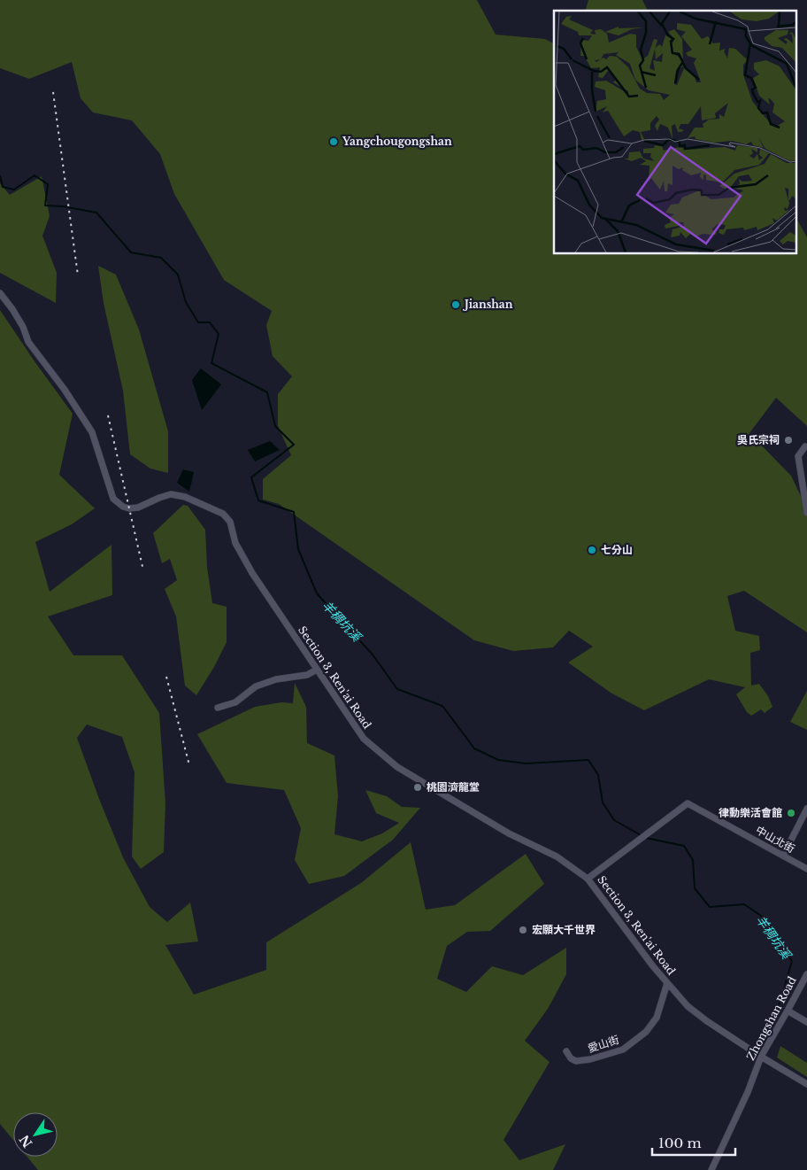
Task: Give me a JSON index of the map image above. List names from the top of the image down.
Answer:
{
  "streets": {
    "street": [
      "Section 3, Ren'ai Road",
      "中山北街",
      "Zhongshan Road",
      "愛山街"
    ]
  },
  "crossings": [
    ["Section 3, Ren'ai Road", "中山北街"],
    ["Section 3, Ren'ai Road", "Zhongshan Road"],
    ["Section 3, Ren'ai Road", "愛山街"]
  ],
  "water": ["羊稠坑溪"],
  "places": [
    "Yangchougongshan",
    "Jianshan",
    "吳氏宗祠",
    "七分山",
    "桃園濟龍堂",
    "律動樂活會館",
    "宏願大千世界"
  ],
  "scale_bar": "100 m",
  "north": "bottom left"
}
